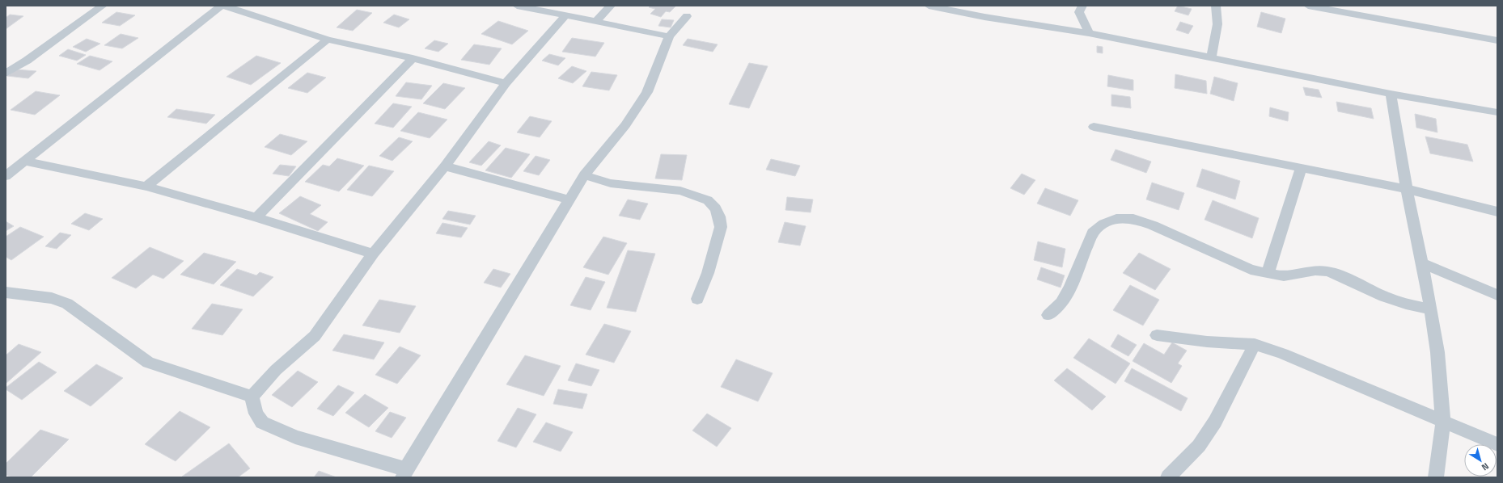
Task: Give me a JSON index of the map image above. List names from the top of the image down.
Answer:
{
  "north": "bottom right"
}
